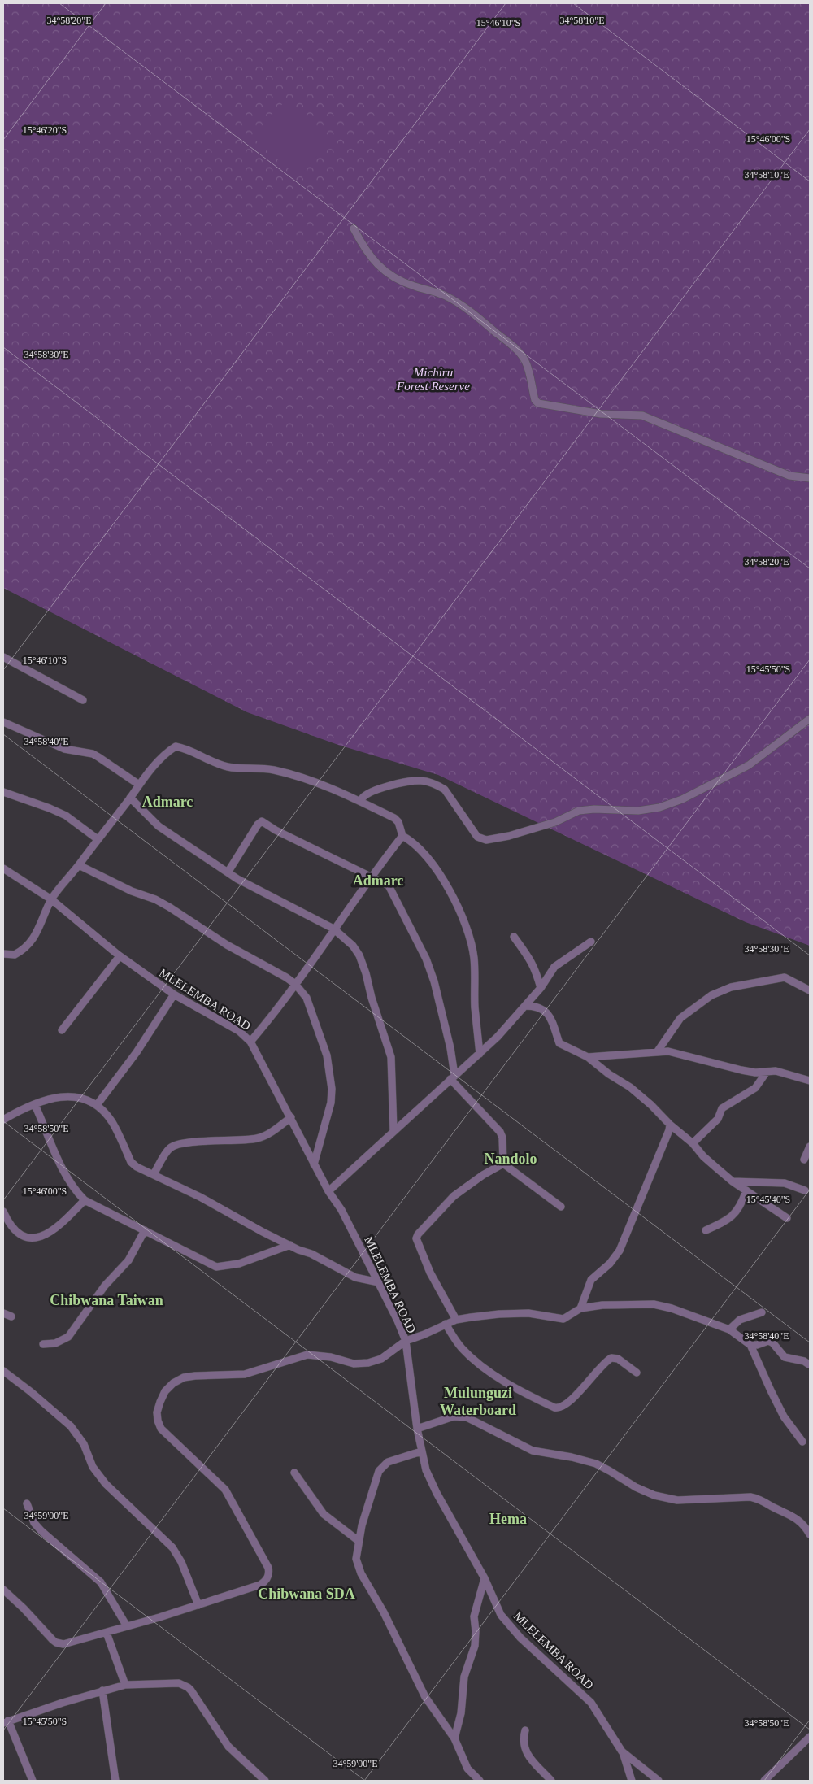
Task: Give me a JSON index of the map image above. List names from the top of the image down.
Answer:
{
  "streets": {
    "street": ["MLELEMBA ROAD"]
  },
  "districts": [
    "Admarc",
    "Admarc",
    "Nandolo",
    "Chibwana Taiwan",
    "Mulunguzi Waterboard",
    "Hema",
    "Chibwana SDA"
  ],
  "parks": ["Michiru Forest Reserve"],
  "coordinates": [
    "34°58'10\"E",
    "34°58'20\"E",
    "15°46'10\"S",
    "15°46'20\"S",
    "15°46'00\"S",
    "34°58'30\"E",
    "15°45'50\"S",
    "34°58'40\"E",
    "34°58'50\"E",
    "15°45'40\"S",
    "34°59'00\"E"
  ]
}
